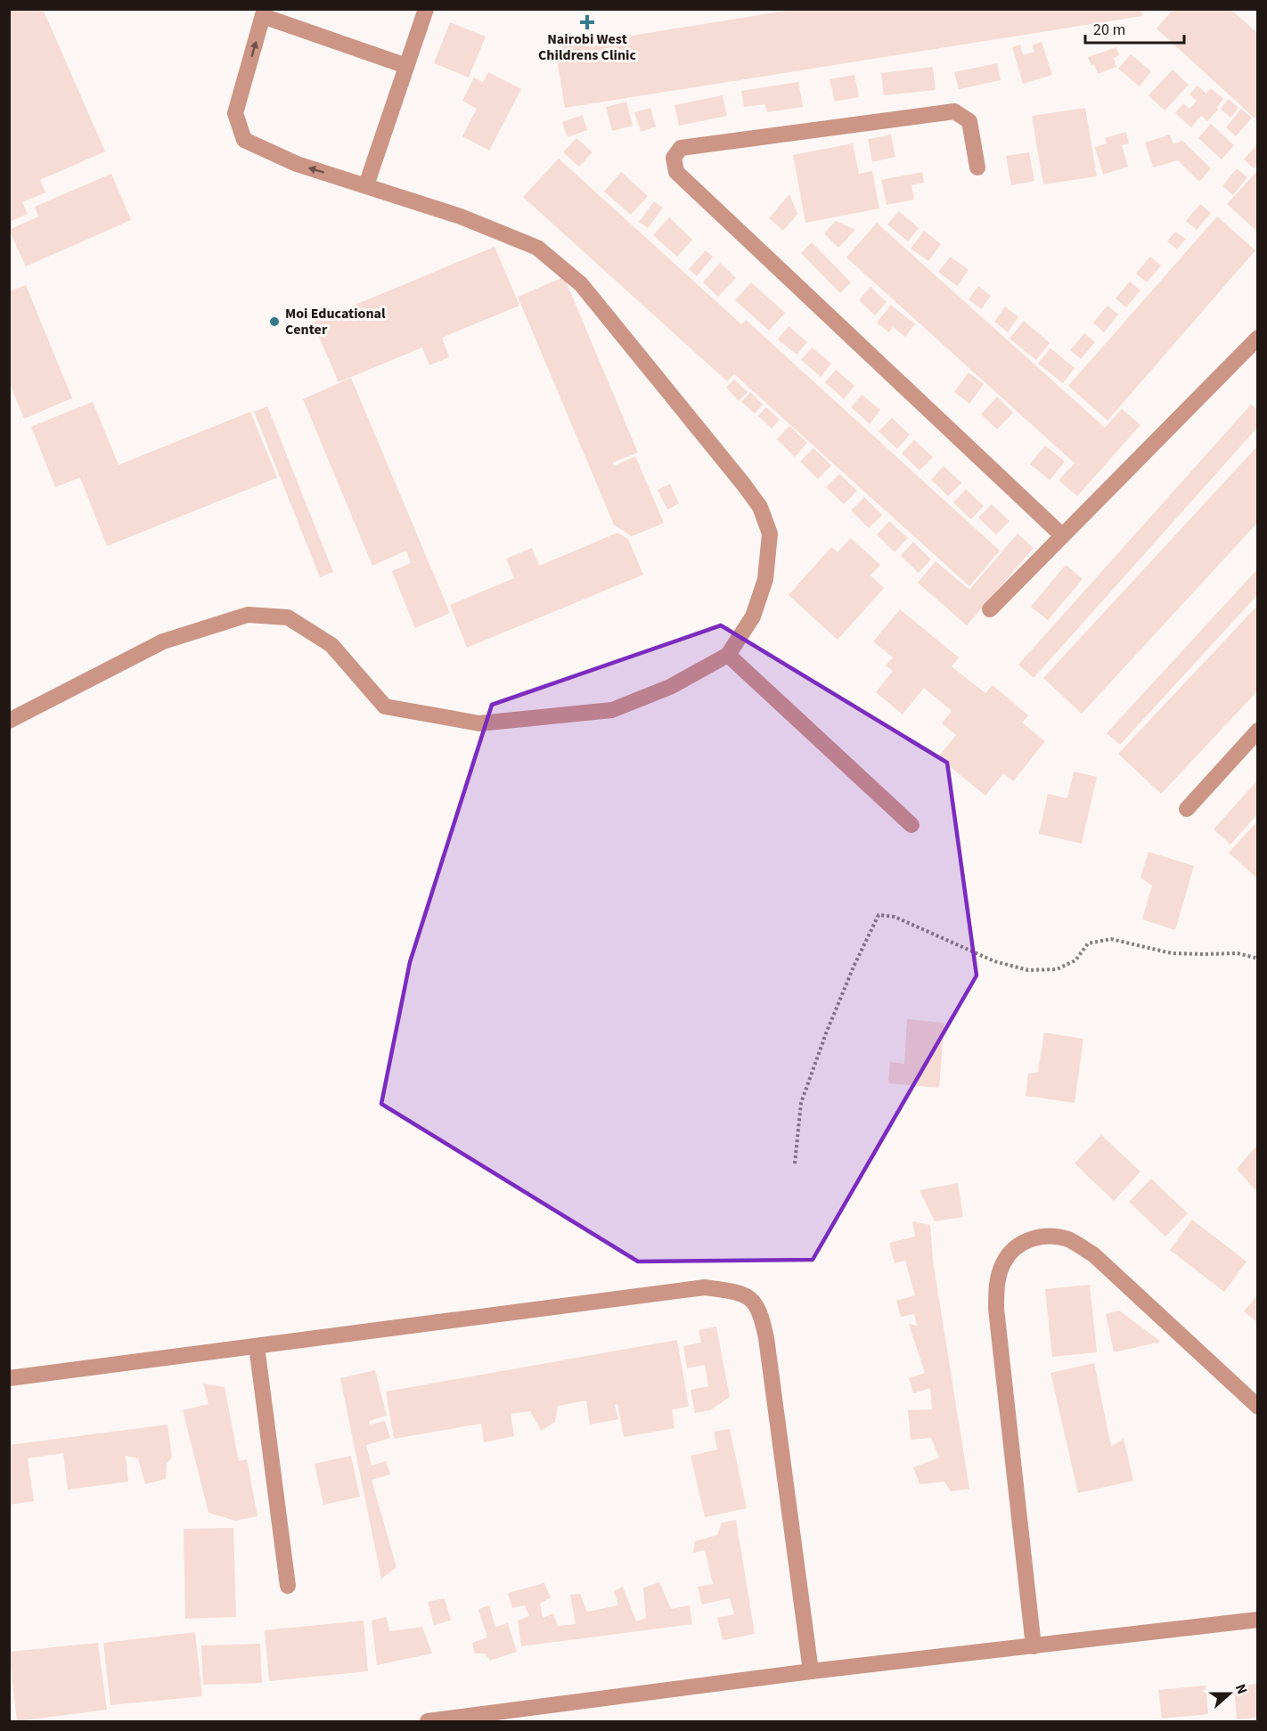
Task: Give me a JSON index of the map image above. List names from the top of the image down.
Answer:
{
  "places": {
    "health": ["Nairobi West Childrens Clinic"],
    "other": ["Moi Educational Center"]
  },
  "scale_bar": "20 m",
  "north": "right"
}
